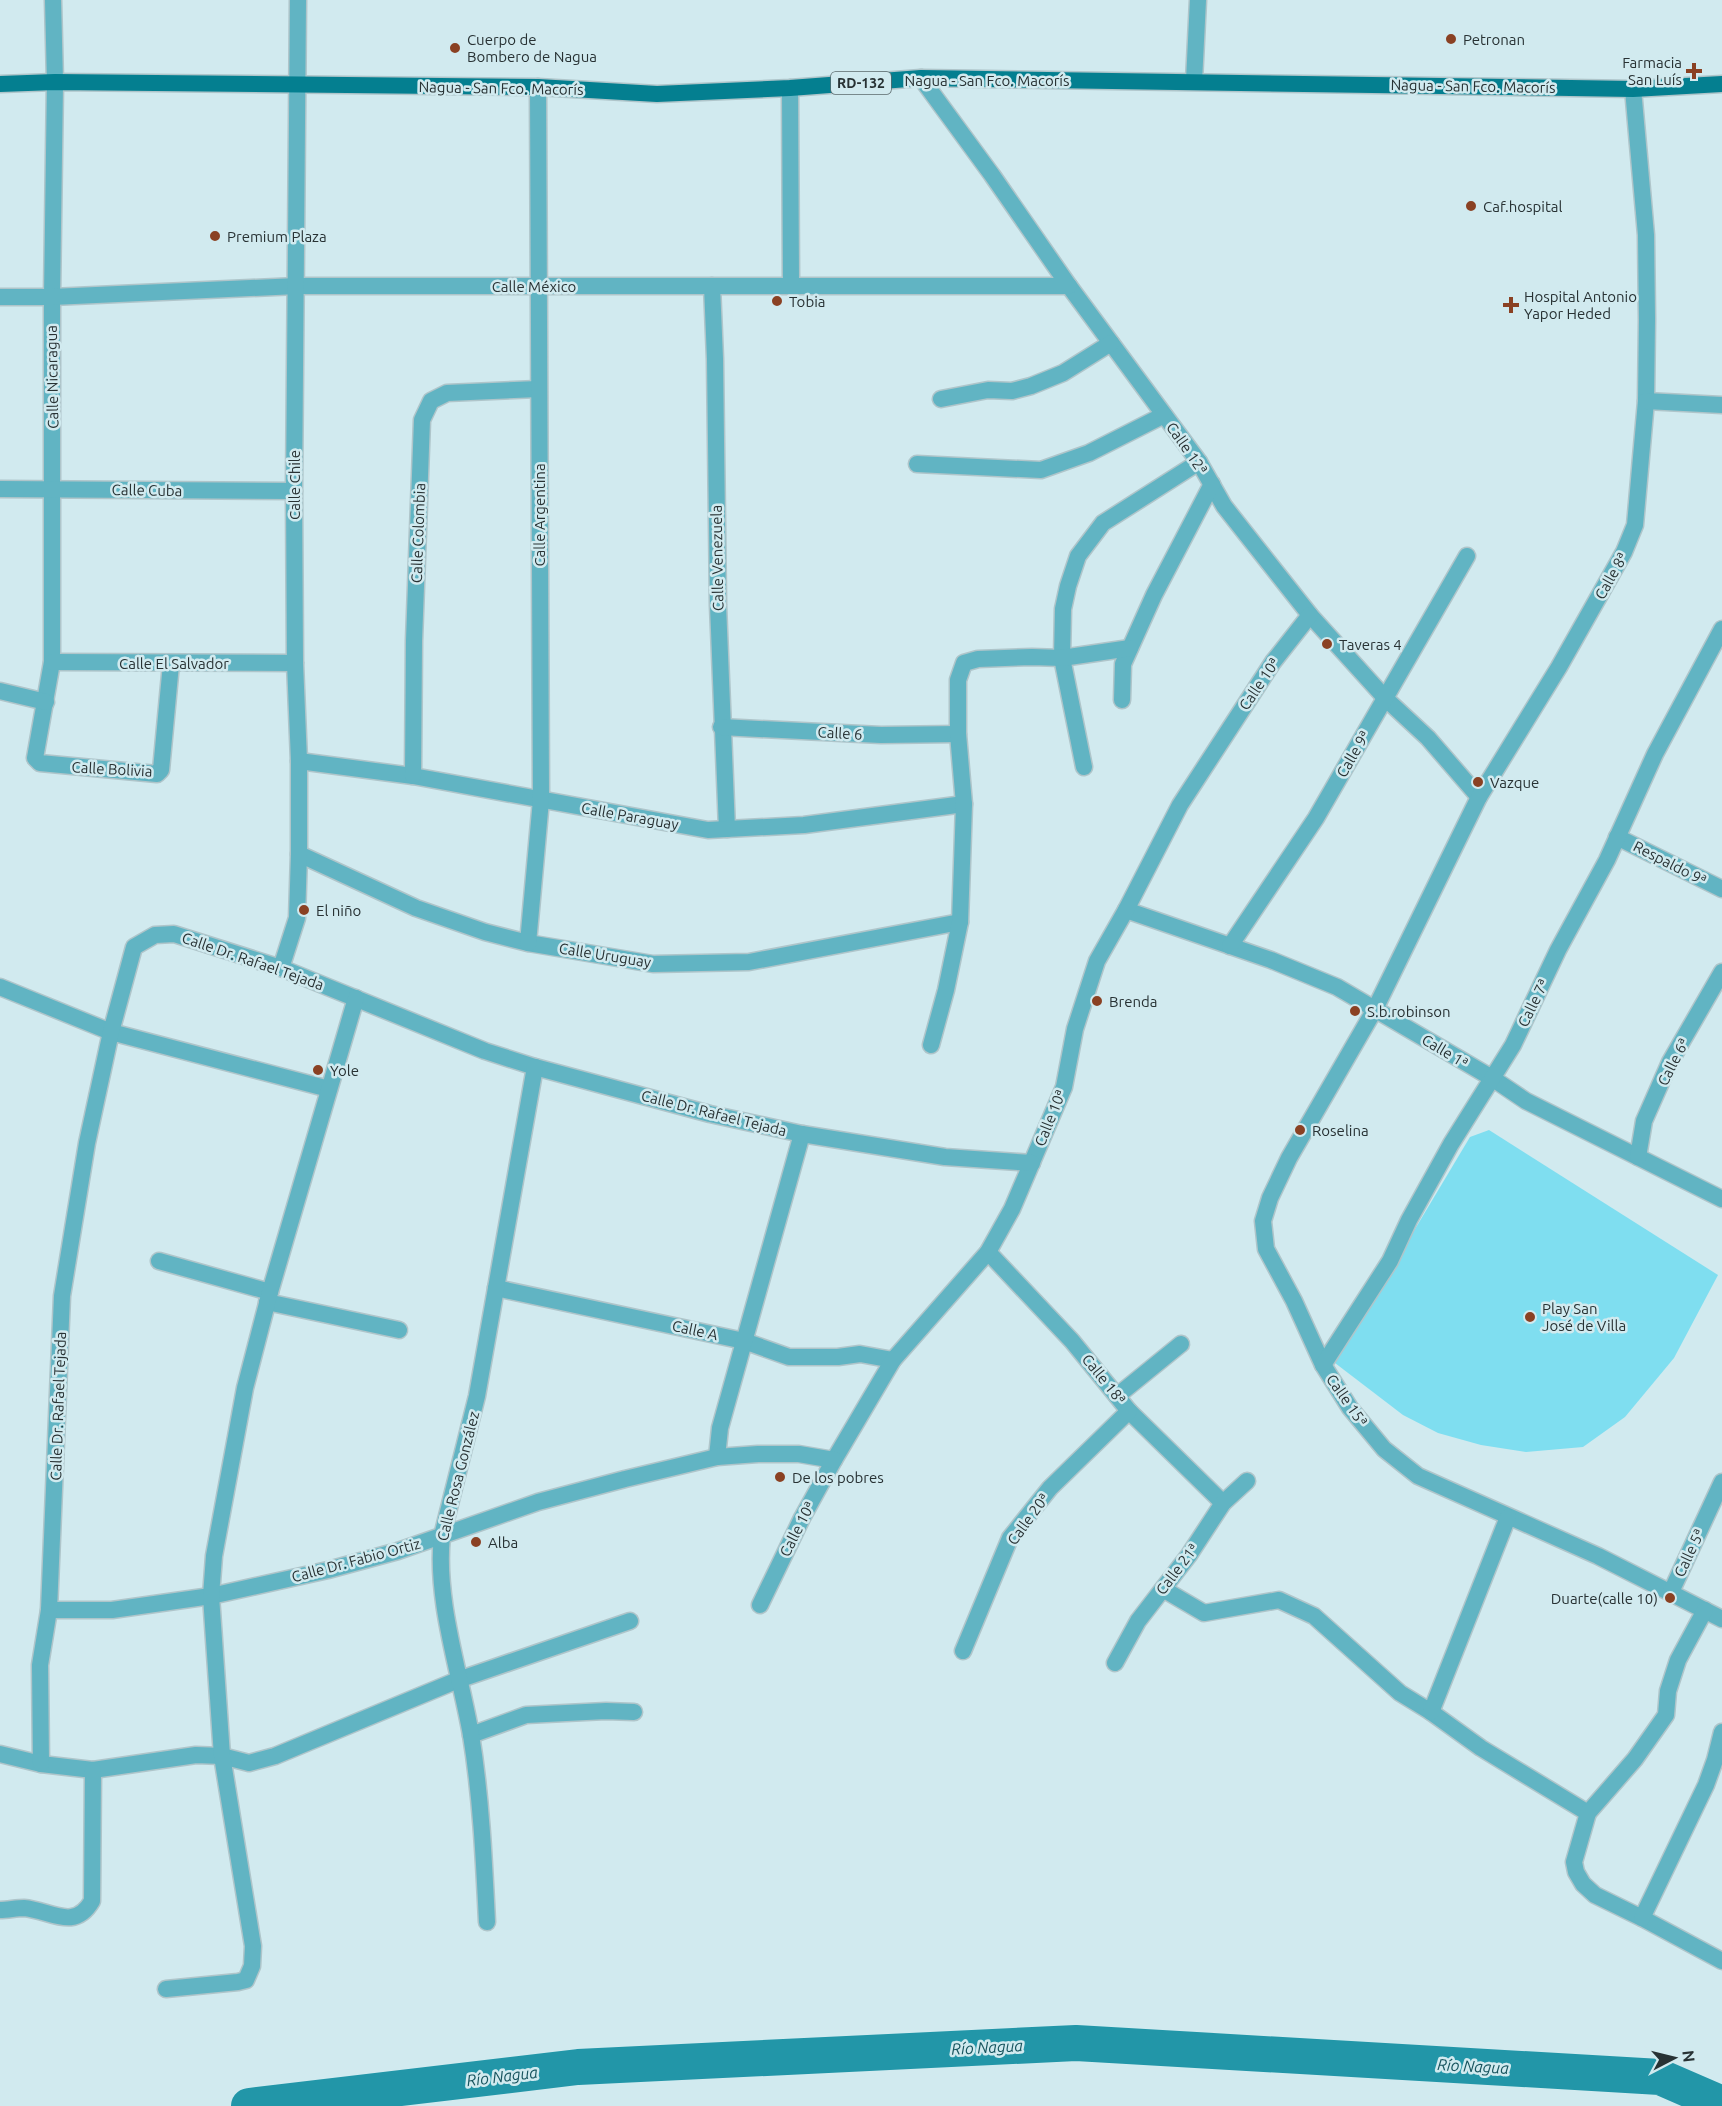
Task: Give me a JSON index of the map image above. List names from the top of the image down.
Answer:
{
  "streets": {
    "main road": ["Nagua - San Fco. Macorís", "RD-132"],
    "street": [
      "Calle México",
      "Calle Nicaragua",
      "Calle 12ª",
      "Calle Chile",
      "Calle Cuba",
      "Calle Argentina",
      "Calle Colombia",
      "Calle Venezuela",
      "Calle 8ª",
      "Calle El Salvador",
      "Calle 10ª",
      "Calle 6",
      "Calle 9ª",
      "Calle Bolivia",
      "Calle Paraguay",
      "Respaldo 9ª",
      "Calle Uruguay",
      "Calle Dr. Rafael Tejada",
      "Calle 7ª",
      "Calle 1ª",
      "Calle 6ª",
      "Calle A",
      "Calle 18ª",
      "Calle 15ª",
      "Calle Rosa González",
      "Calle 20ª",
      "Calle 5ª",
      "Calle Dr. Fabio Ortiz",
      "Calle 21ª"
    ]
  },
  "crossings": [
    ["Nagua - San Fco. Macorís", "Calle Nicaragua"],
    ["Nagua - San Fco. Macorís", "Calle 12ª"],
    ["Nagua - San Fco. Macorís", "Calle Chile"],
    ["Nagua - San Fco. Macorís", "Calle Argentina"],
    ["Nagua - San Fco. Macorís", "Calle 8ª"],
    ["Calle México", "Calle Nicaragua"],
    ["Calle México", "Calle 12ª"],
    ["Calle México", "Calle Chile"],
    ["Calle México", "Calle Argentina"],
    ["Calle México", "Calle Venezuela"],
    ["Calle Nicaragua", "Calle Cuba"],
    ["Calle Nicaragua", "Calle El Salvador"],
    ["Calle Nicaragua", "Calle Bolivia"],
    ["Calle 12ª", "Calle 8ª"],
    ["Calle 12ª", "Calle 10ª"],
    ["Calle 12ª", "Calle 9ª"],
    ["Calle Chile", "Calle Cuba"],
    ["Calle Chile", "Calle El Salvador"],
    ["Calle Chile", "Calle Paraguay"],
    ["Calle Chile", "Calle Uruguay"],
    ["Calle Chile", "Calle Dr. Rafael Tejada"],
    ["Calle Argentina", "Calle Colombia"],
    ["Calle Argentina", "Calle Paraguay"],
    ["Calle Argentina", "Calle Uruguay"],
    ["Calle Colombia", "Calle Paraguay"],
    ["Calle Venezuela", "Calle 6"],
    ["Calle Venezuela", "Calle Paraguay"],
    ["Calle 8ª", "Calle 1ª"],
    ["Calle 8ª", "Calle 15ª"],
    ["Calle El Salvador", "Calle Bolivia"],
    ["Calle 10ª", "Calle Dr. Rafael Tejada"],
    ["Calle 10ª", "Calle 1ª"],
    ["Calle 10ª", "Calle A"],
    ["Calle 10ª", "Calle 18ª"],
    ["Calle 10ª", "Calle Dr. Fabio Ortiz"],
    ["Calle 9ª", "Calle 1ª"],
    ["Respaldo 9ª", "Calle 7ª"],
    ["Calle Dr. Rafael Tejada", "Calle Rosa González"],
    ["Calle Dr. Rafael Tejada", "Calle Dr. Fabio Ortiz"],
    ["Calle 7ª", "Calle 1ª"],
    ["Calle 7ª", "Calle 15ª"],
    ["Calle 1ª", "Calle 6ª"],
    ["Calle 1ª", "Calle 15ª"],
    ["Calle A", "Calle Rosa González"],
    ["Calle 18ª", "Calle 20ª"],
    ["Calle 18ª", "Calle 21ª"],
    ["Calle 15ª", "Calle 5ª"],
    ["Calle Rosa González", "Calle Dr. Fabio Ortiz"]
  ],
  "water": ["Río Nagua"],
  "places": {
    "other": [
      "Petronan",
      "Cuerpo de Bombero de Nagua",
      "Caf.hospital",
      "Premium Plaza",
      "Tobia",
      "Taveras 4",
      "Vazque",
      "El niño",
      "Brenda",
      "S.b.robinson",
      "Yole",
      "Roselina",
      "Play San José de Villa",
      "De los pobres",
      "Alba",
      "Duarte(calle 10)"
    ],
    "health": ["Farmacia San Luís", "Hospital Antonio Yapor Heded"]
  },
  "north": "right"
}
